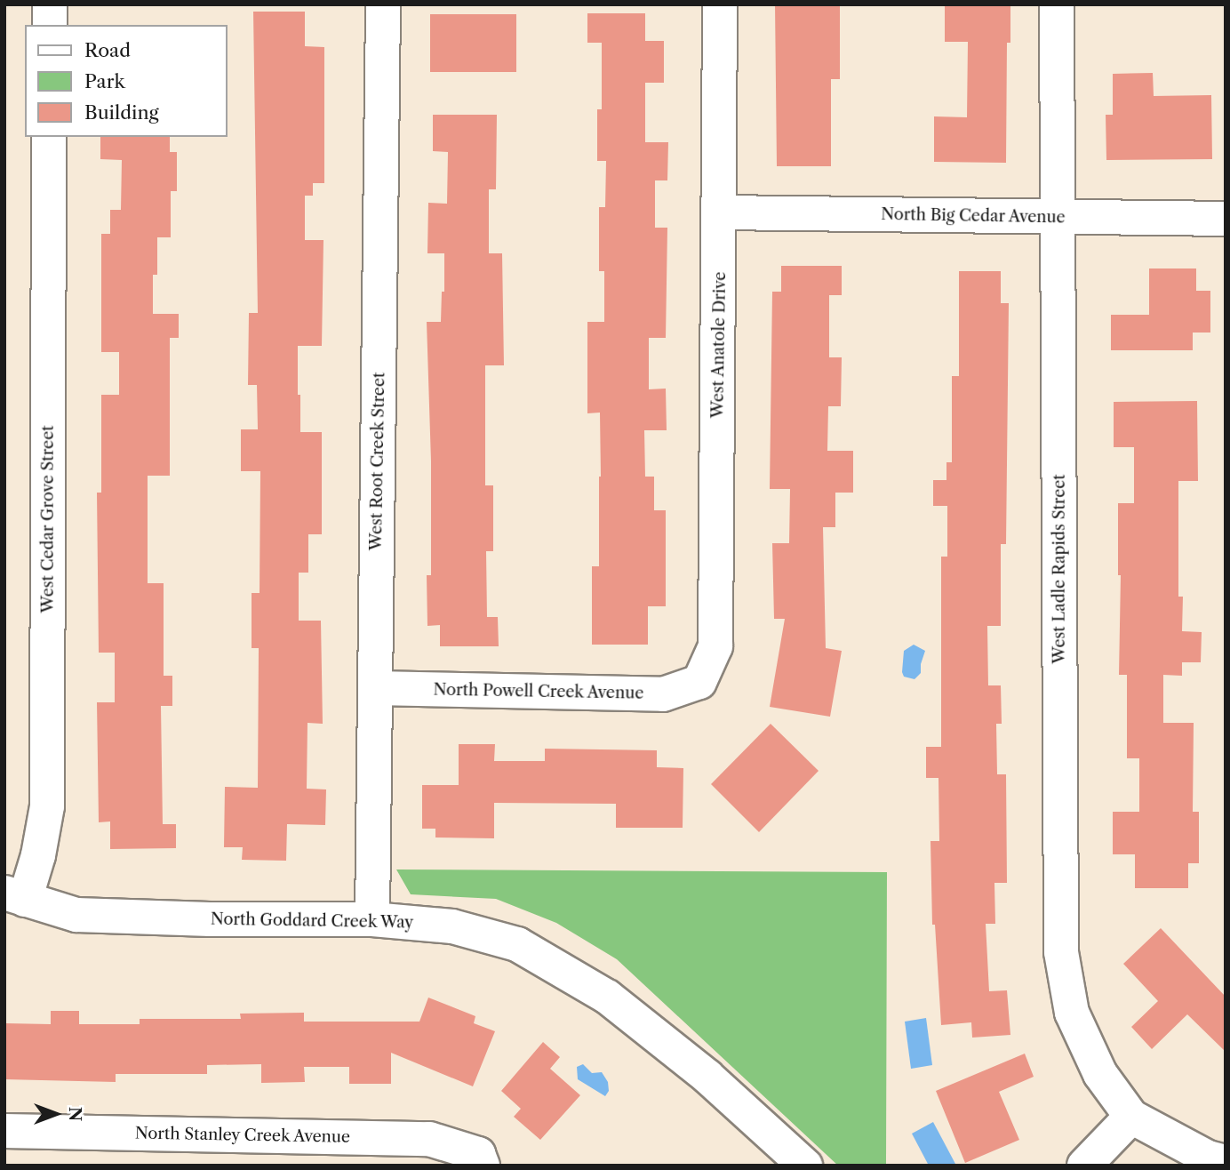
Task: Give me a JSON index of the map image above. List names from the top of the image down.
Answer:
{
  "streets": {
    "street": [
      "North Big Cedar Avenue",
      "West Anatole Drive",
      "West Root Creek Street",
      "West Cedar Grove Street",
      "West Ladle Rapids Street",
      "North Powell Creek Avenue",
      "North Goddard Creek Way",
      "North Stanley Creek Avenue"
    ]
  },
  "crossings": [
    ["North Big Cedar Avenue", "West Anatole Drive"],
    ["North Big Cedar Avenue", "West Ladle Rapids Street"],
    ["West Anatole Drive", "North Powell Creek Avenue"],
    ["West Root Creek Street", "North Powell Creek Avenue"],
    ["West Root Creek Street", "North Goddard Creek Way"],
    ["West Cedar Grove Street", "North Goddard Creek Way"]
  ],
  "legend": ["Road", "Park", "Building"],
  "north": "right"
}
